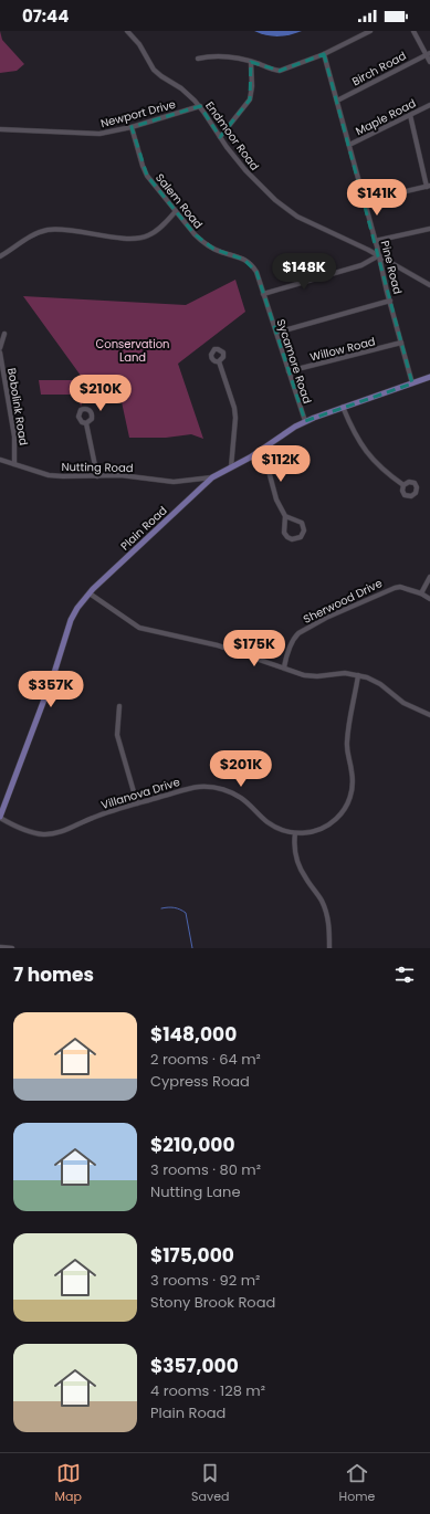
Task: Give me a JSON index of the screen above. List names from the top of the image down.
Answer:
{
  "streets": {
    "main road": ["Plain Road"],
    "street": [
      "Birch Road",
      "Newport Drive",
      "Maple Road",
      "Endmoor Road",
      "Salem Road",
      "Pine Road",
      "Willow Road",
      "Sycamore Road",
      "Bobolink Road",
      "Nutting Road",
      "Sherwood Drive",
      "Villanova Drive"
    ]
  },
  "crossings": [
    ["Birch Road", "Pine Road"],
    ["Newport Drive", "Endmoor Road"],
    ["Newport Drive", "Salem Road"],
    ["Maple Road", "Pine Road"],
    ["Endmoor Road", "Pine Road"],
    ["Salem Road", "Sycamore Road"],
    ["Pine Road", "Willow Road"],
    ["Pine Road", "Plain Road"],
    ["Willow Road", "Sycamore Road"],
    ["Sycamore Road", "Plain Road"],
    ["Bobolink Road", "Nutting Road"],
    ["Nutting Road", "Plain Road"],
    ["Plain Road", "Villanova Drive"]
  ],
  "parks": ["Conservation Land"],
  "page": {
    "status": "07:44",
    "price": [
      "$141K",
      "$148K",
      "$210K",
      "$112K",
      "$175K",
      "$357K",
      "$201K"
    ],
    "heading": "7 homes",
    "list": [
      {
        "name": "$148,000",
        "note": "2 rooms · 64 m² · Cypress Road"
      },
      {
        "name": "$210,000",
        "note": "3 rooms · 80 m² · Nutting Lane"
      },
      {
        "name": "$175,000",
        "note": "3 rooms · 92 m² · Stony Brook Road"
      },
      {
        "name": "$357,000",
        "note": "4 rooms · 128 m² · Plain Road"
      }
    ],
    "tabs": ["Map", "Saved", "Home"]
  }
}
